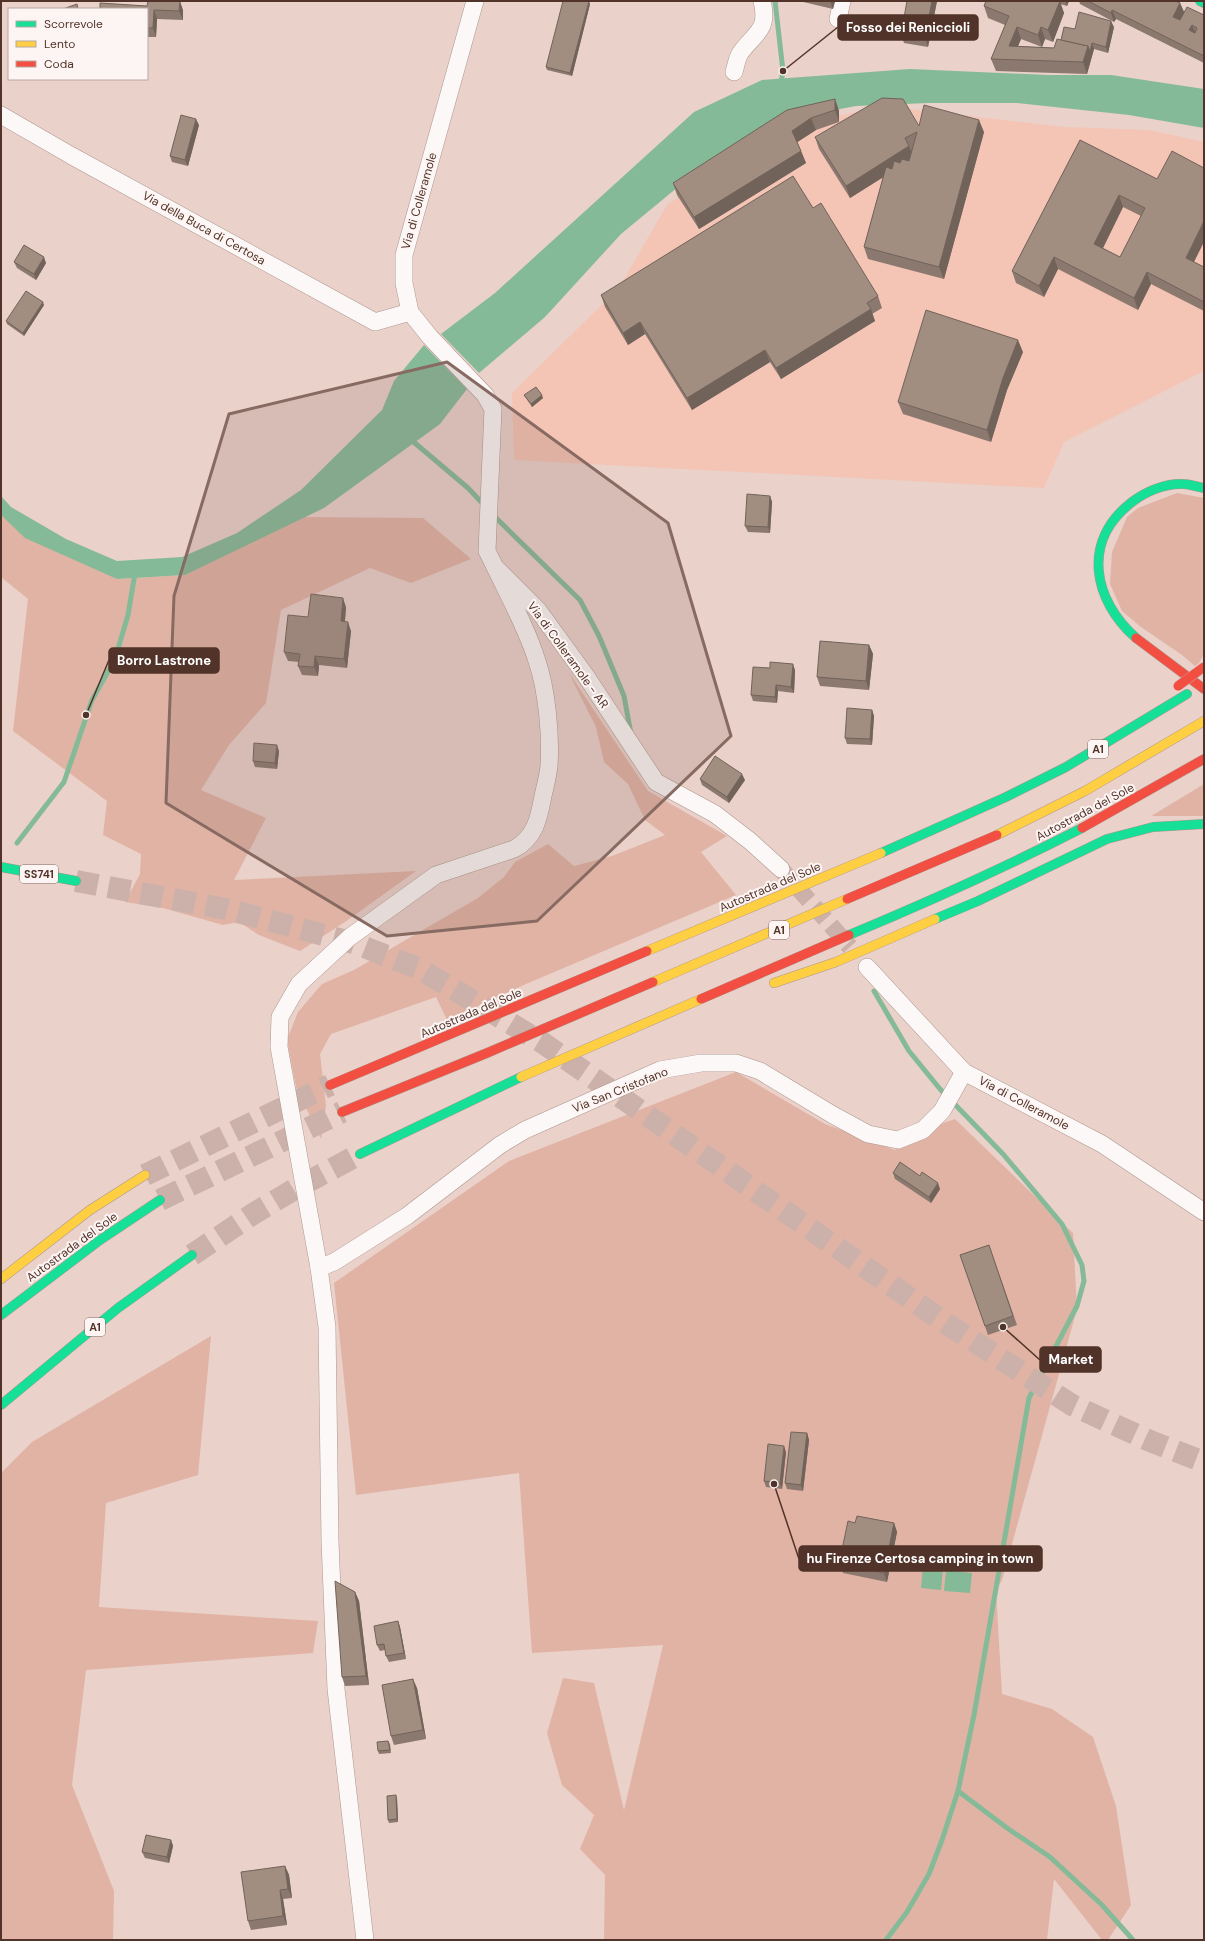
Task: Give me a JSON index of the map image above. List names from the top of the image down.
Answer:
{
  "streets": {
    "main road": ["A1", "Autostrada del Sole", "SS741"],
    "street": [
      "Via di Colleramole",
      "Via della Buca di Certosa",
      "Via di Colleramole - AR",
      "Via San Cristofano"
    ]
  },
  "crossings": [
    ["Via di Colleramole", "Via della Buca di Certosa"],
    ["Via di Colleramole", "Via di Colleramole - AR"],
    ["Via di Colleramole", "Via San Cristofano"]
  ],
  "places": [
    "Fosso dei Reniccioli",
    "Borro Lastrone",
    "Market",
    "hu Firenze Certosa camping in town"
  ],
  "legend": ["Scorrevole", "Lento", "Coda"]
}
